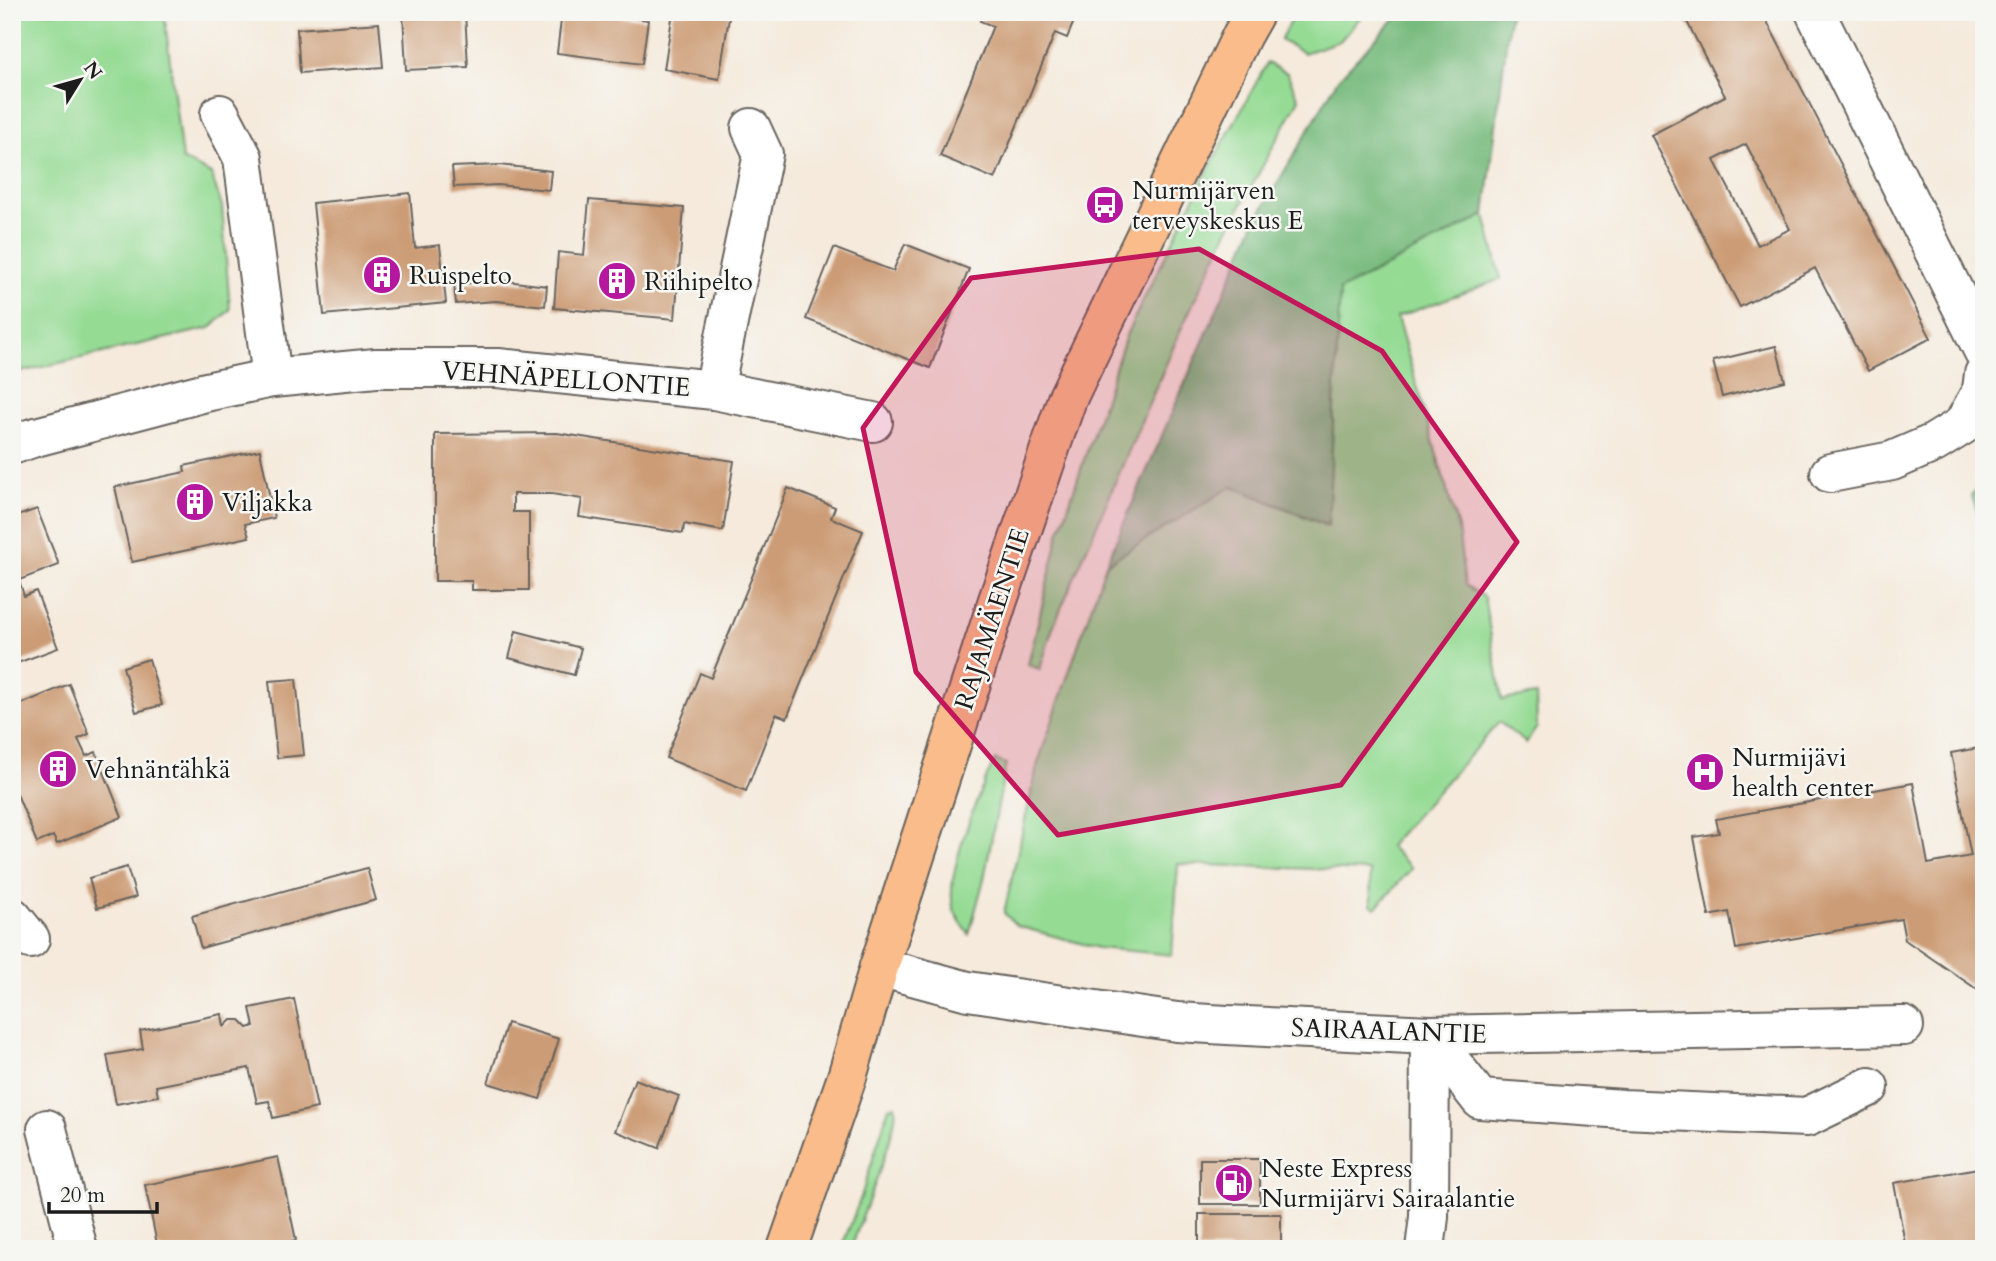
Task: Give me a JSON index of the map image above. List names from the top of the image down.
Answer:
{
  "streets": {
    "main road": ["RAJAMÄENTIE"],
    "street": ["VEHNÄPELLONTIE", "SAIRAALANTIE"]
  },
  "crossings": [
    ["RAJAMÄENTIE", "SAIRAALANTIE"]
  ],
  "places": {
    "bus stop": ["Nurmijärven terveyskeskus E"],
    "building": [
      "Ruispelto",
      "Riihipelto",
      "Viljakka",
      "Vehnäntähkä"
    ],
    "hospital": ["Nurmijävi health center"],
    "fuel station": ["Neste Express Nurmijärvi Sairaalantie"]
  },
  "scale_bar": "20 m",
  "north": "top right"
}
